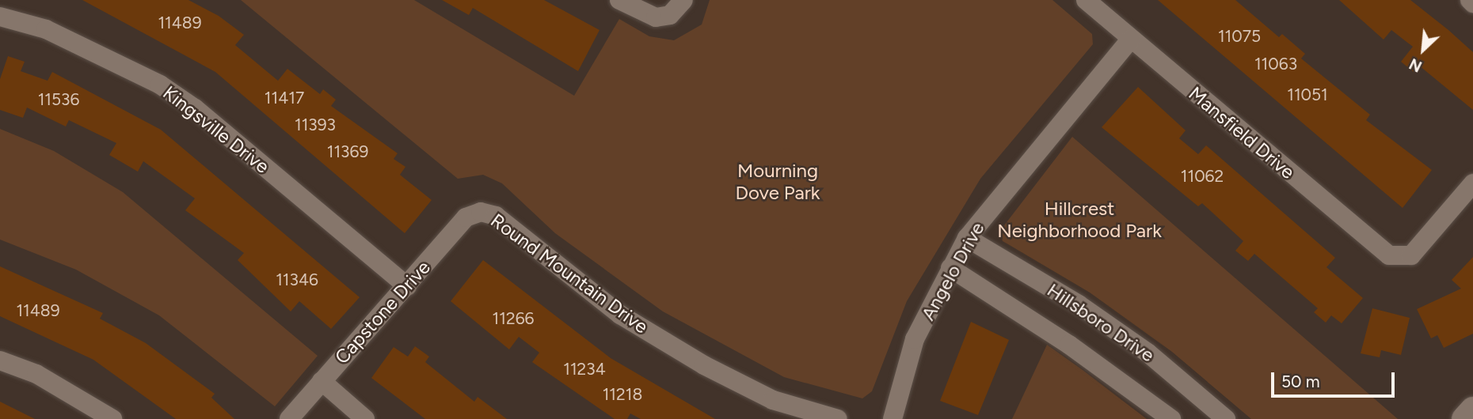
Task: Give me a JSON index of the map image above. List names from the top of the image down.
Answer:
{
  "streets": {
    "street": [
      "Kingsville Drive",
      "Mansfield Drive",
      "Angelo Drive",
      "Round Mountain Drive",
      "Capstone Drive",
      "Hillsboro Drive"
    ]
  },
  "crossings": [
    ["Kingsville Drive", "Capstone Drive"],
    ["Mansfield Drive", "Angelo Drive"],
    ["Angelo Drive", "Hillsboro Drive"],
    ["Round Mountain Drive", "Capstone Drive"]
  ],
  "parks": ["Mourning Dove Park", "Hillcrest Neighborhood Park"],
  "house_numbers": [
    "11489",
    "11075",
    "11063",
    "11051",
    "11417",
    "11536",
    "11393",
    "11369",
    "11062",
    "11346",
    "11489",
    "11266",
    "11234",
    "11218"
  ],
  "scale_bar": "50 m",
  "north": "bottom left"
}
